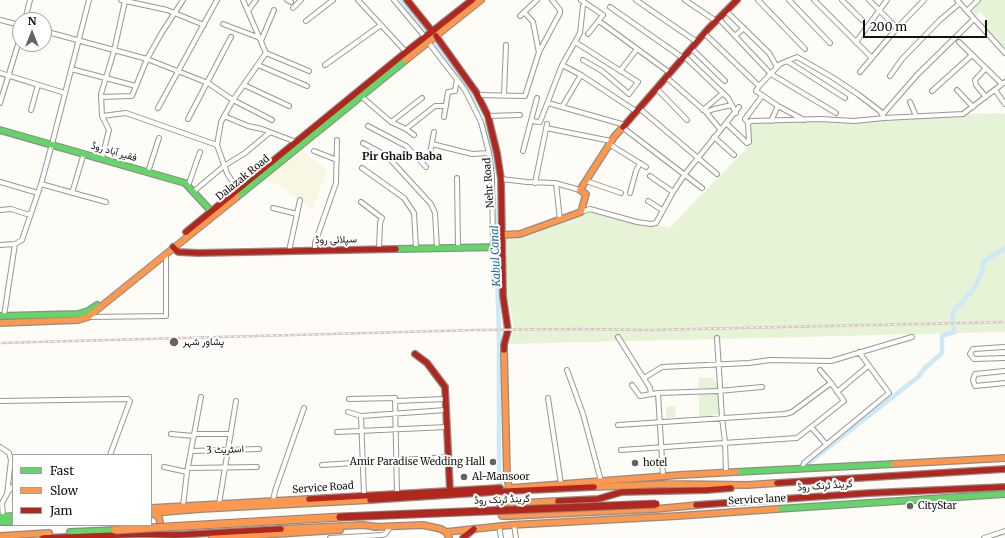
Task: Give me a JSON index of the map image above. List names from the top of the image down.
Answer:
{
  "streets": {
    "main road": [
      "فقیر آباد روڈ",
      "Dalazak Road",
      "Nehr Road",
      "سپلائی روڈ",
      "گرینڈ ٹرنک روڈ",
      "Service Road",
      "Service lane"
    ],
    "street": ["اسٹریٹ 3"]
  },
  "crossings": [
    ["فقیر آباد روڈ", "Dalazak Road"],
    ["Dalazak Road", "Nehr Road"],
    ["Dalazak Road", "سپلائی روڈ"],
    ["Nehr Road", "سپلائی روڈ"],
    ["Nehr Road", "گرینڈ ٹرنک روڈ"],
    ["Nehr Road", "Service Road"],
    ["گرینڈ ٹرنک روڈ", "Service Road"]
  ],
  "districts": ["Pir Ghaib Baba"],
  "water": ["Kabul Canal"],
  "places": [
    "پشاور شہر",
    "Amir Paradise Wedding Hall",
    "hotel",
    "Al-Mansoor",
    "CityStar"
  ],
  "legend": ["Fast", "Slow", "Jam"],
  "scale_bar": "200 m",
  "north": "top"
}
